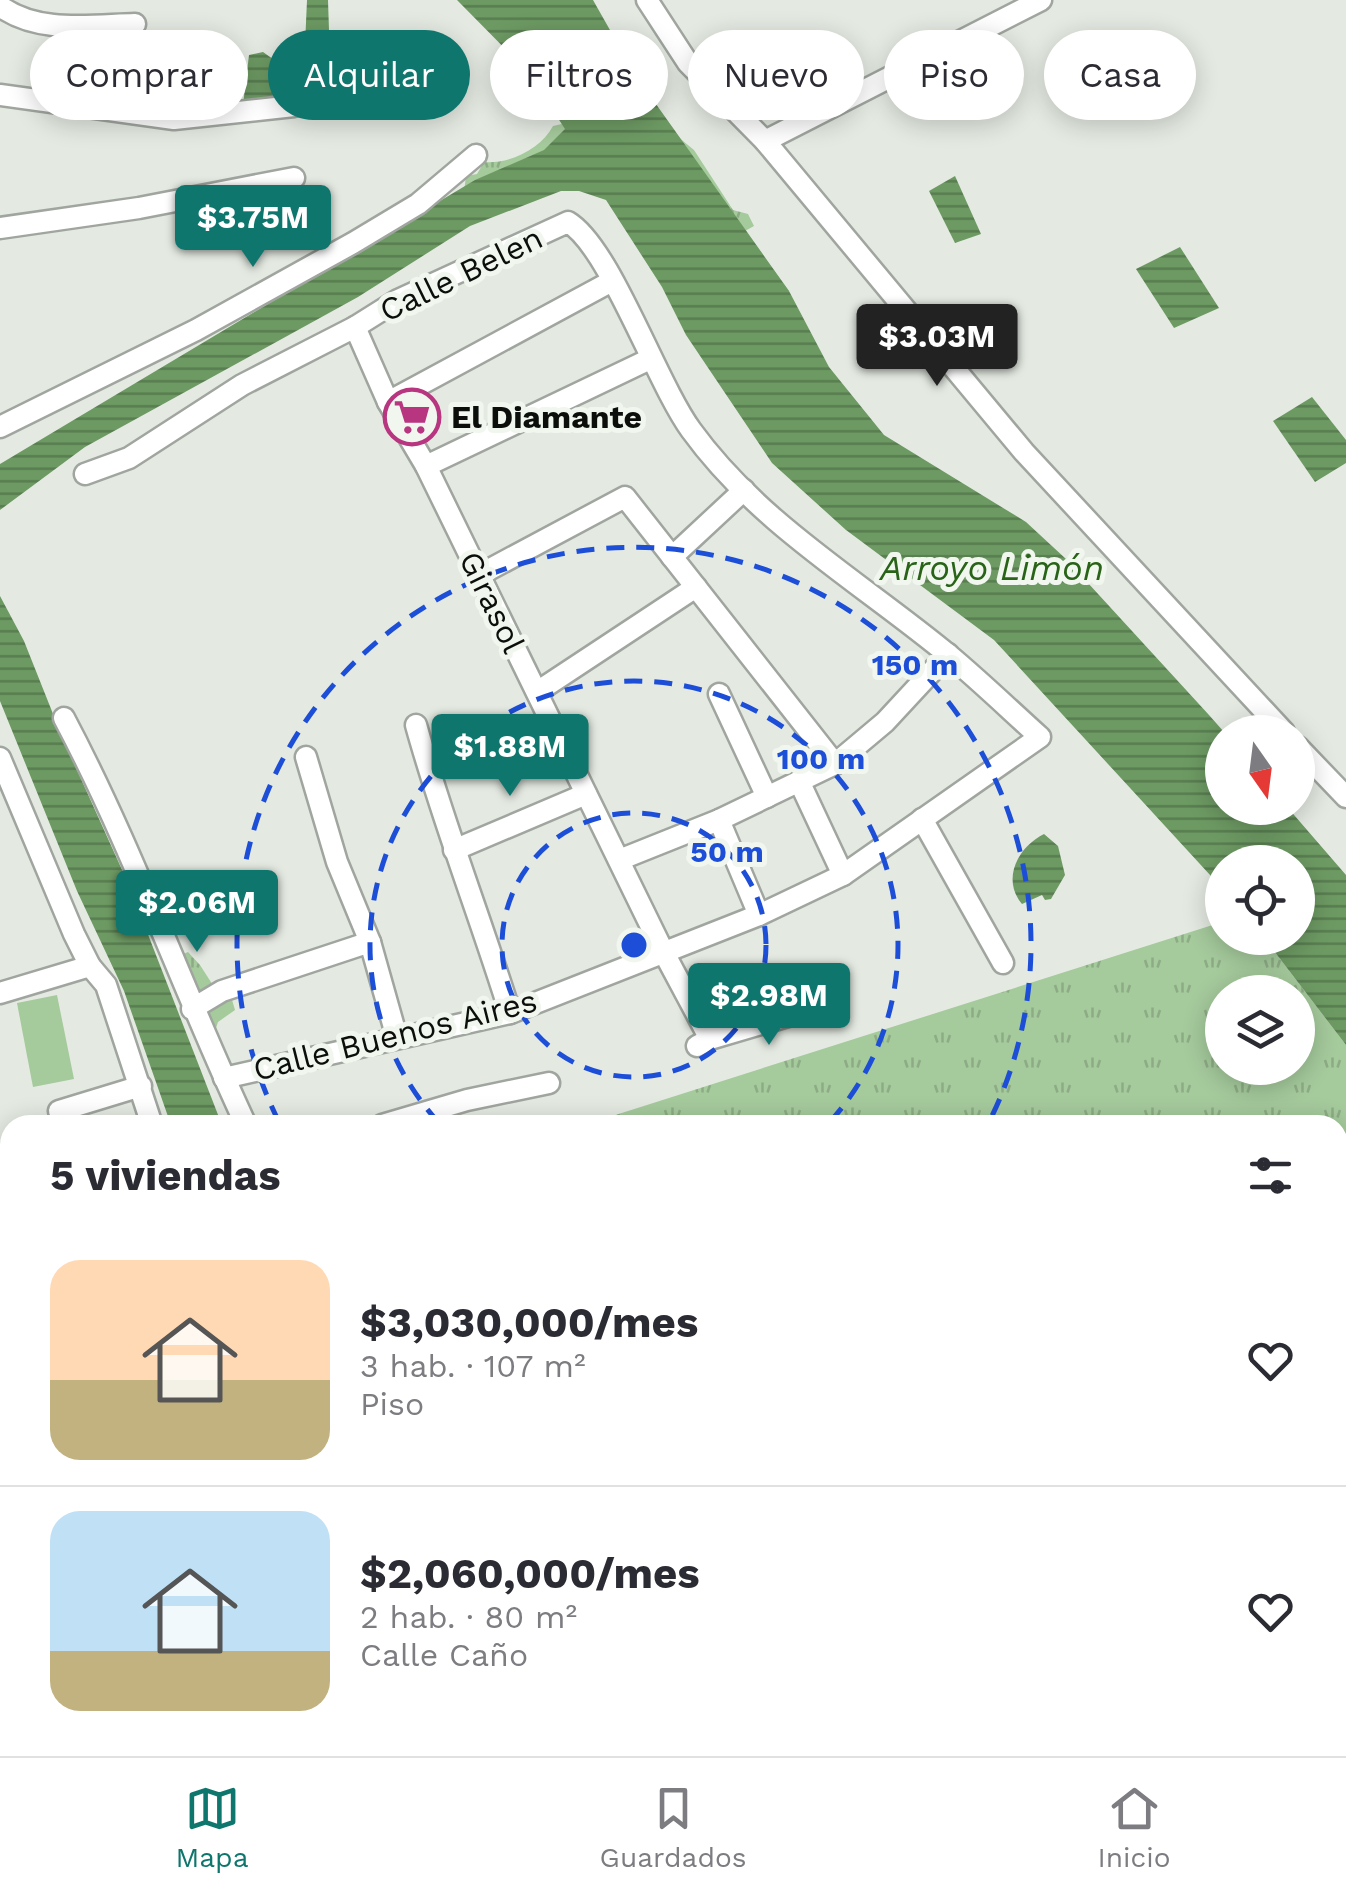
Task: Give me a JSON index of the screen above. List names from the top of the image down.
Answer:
{
  "streets": {
    "street": ["Calle Belen", "Girasol", "Calle Buenos Aires"]
  },
  "crossings": [
    ["Calle Belen", "Girasol"],
    ["Girasol", "Calle Buenos Aires"]
  ],
  "water": ["Arroyo Limón"],
  "places": {
    "supermarket": ["El Diamante"]
  },
  "north": "bottom",
  "page": {
    "chip": [
      "Comprar",
      "Alquilar",
      "Filtros",
      "Nuevo",
      "Piso",
      "Casa"
    ],
    "price": [
      "$3.75M",
      "$3.03M",
      "$1.88M",
      "$2.06M",
      "$2.98M"
    ],
    "heading": "5 viviendas",
    "list": [
      {
        "name": "$3,030,000/mes",
        "note": "3 hab. · 107 m² · Piso"
      },
      {
        "name": "$2,060,000/mes",
        "note": "2 hab. · 80 m² · Calle Caño"
      }
    ],
    "tabs": ["Mapa", "Guardados", "Inicio"]
  },
  "rings": ["150 m", "100 m", "50 m"]
}
